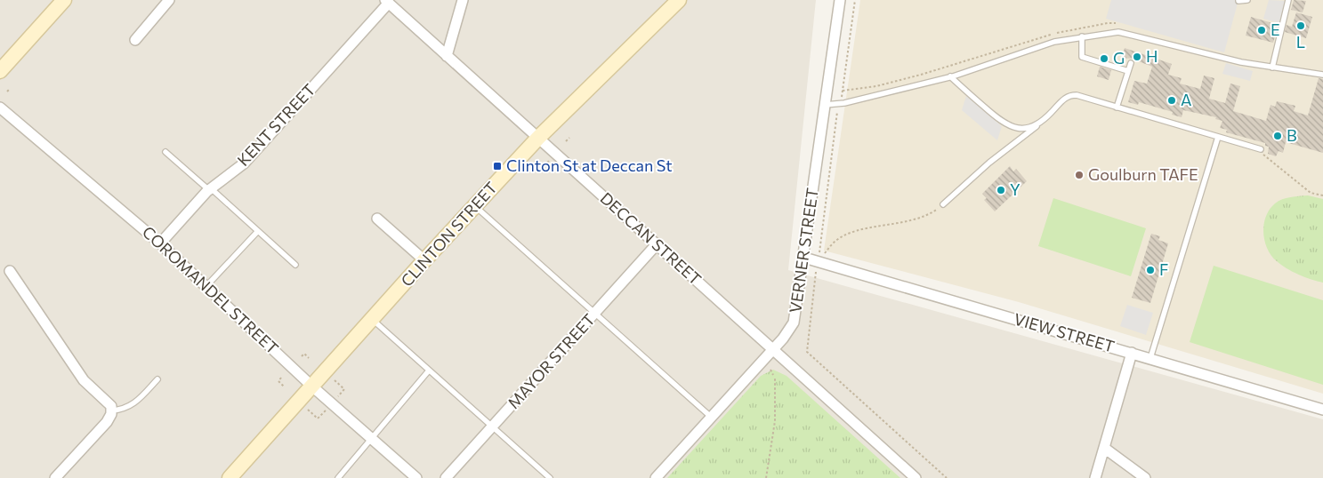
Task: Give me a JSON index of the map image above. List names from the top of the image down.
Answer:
{
  "streets": {
    "street": [
      "KENT STREET",
      "CLINTON STREET",
      "DECCAN STREET",
      "VERNER STREET",
      "COROMANDEL STREET",
      "VIEW STREET",
      "MAYOR STREET"
    ]
  },
  "crossings": [
    ["KENT STREET", "DECCAN STREET"],
    ["KENT STREET", "COROMANDEL STREET"],
    ["CLINTON STREET", "DECCAN STREET"],
    ["CLINTON STREET", "COROMANDEL STREET"],
    ["DECCAN STREET", "VERNER STREET"],
    ["DECCAN STREET", "MAYOR STREET"],
    ["VERNER STREET", "VIEW STREET"]
  ],
  "places": {
    "other": [
      "L",
      "E",
      "H",
      "G",
      "A",
      "B",
      "Goulburn TAFE",
      "Y",
      "F"
    ],
    "transit": ["Clinton St at Deccan St"]
  }
}
